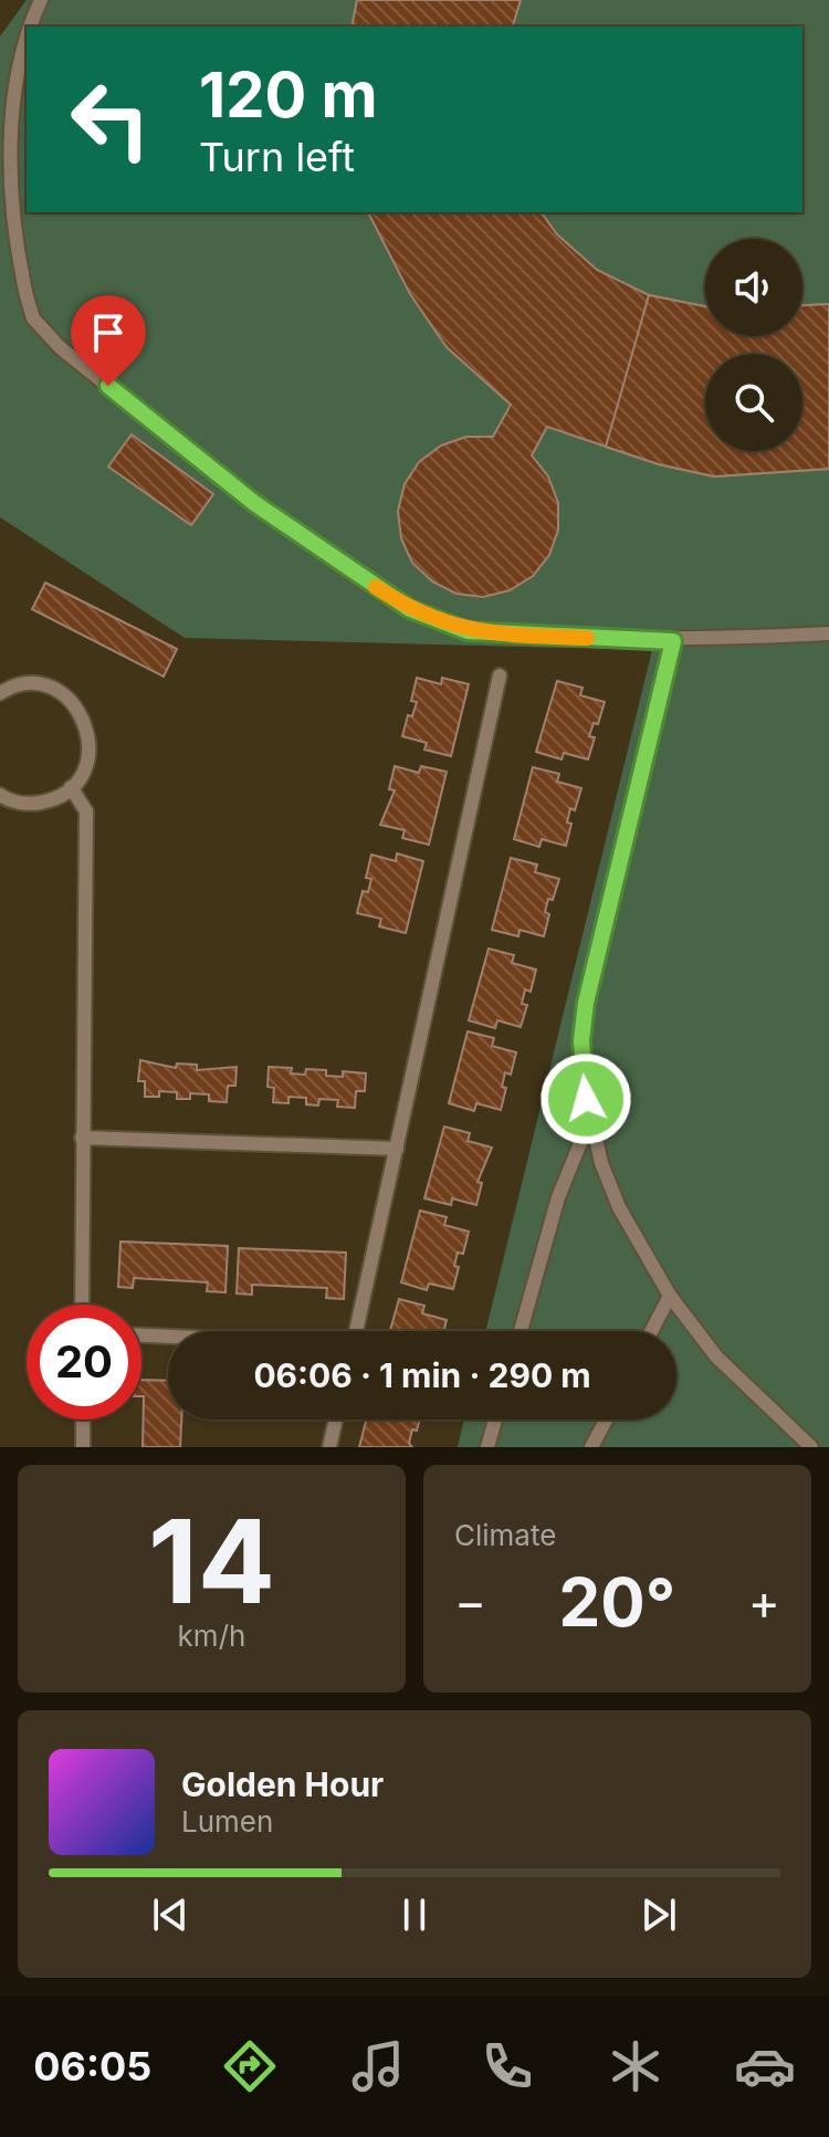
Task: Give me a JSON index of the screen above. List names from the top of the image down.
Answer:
{
  "page": {
    "turn": ["120 m", "Turn left"],
    "limit": "20",
    "trip": "06:06 · 1 min · 290 m",
    "tile": [
      ["14", "km/h"],
      "Climate"
    ],
    "heat": ["−", "20°", "+"],
    "song": ["Golden Hour", "Lumen"],
    "tabs": "06:05"
  }
}
